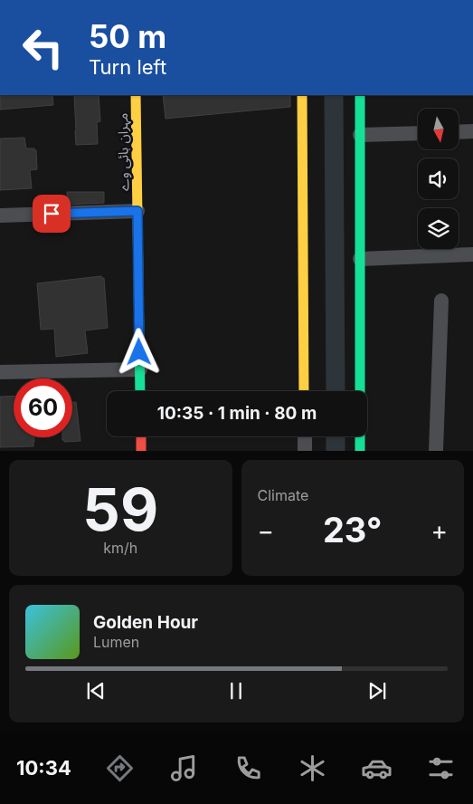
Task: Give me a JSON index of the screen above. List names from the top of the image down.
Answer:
{
  "streets": {
    "street": ["مہران ہائی وے"]
  },
  "north": "bottom",
  "page": {
    "turn": ["50 m", "Turn left"],
    "limit": "60",
    "trip": "10:35 · 1 min · 80 m",
    "tile": [
      ["59", "km/h"],
      "Climate"
    ],
    "heat": ["−", "23°", "+"],
    "song": ["Golden Hour", "Lumen"],
    "tabs": "10:34"
  }
}
